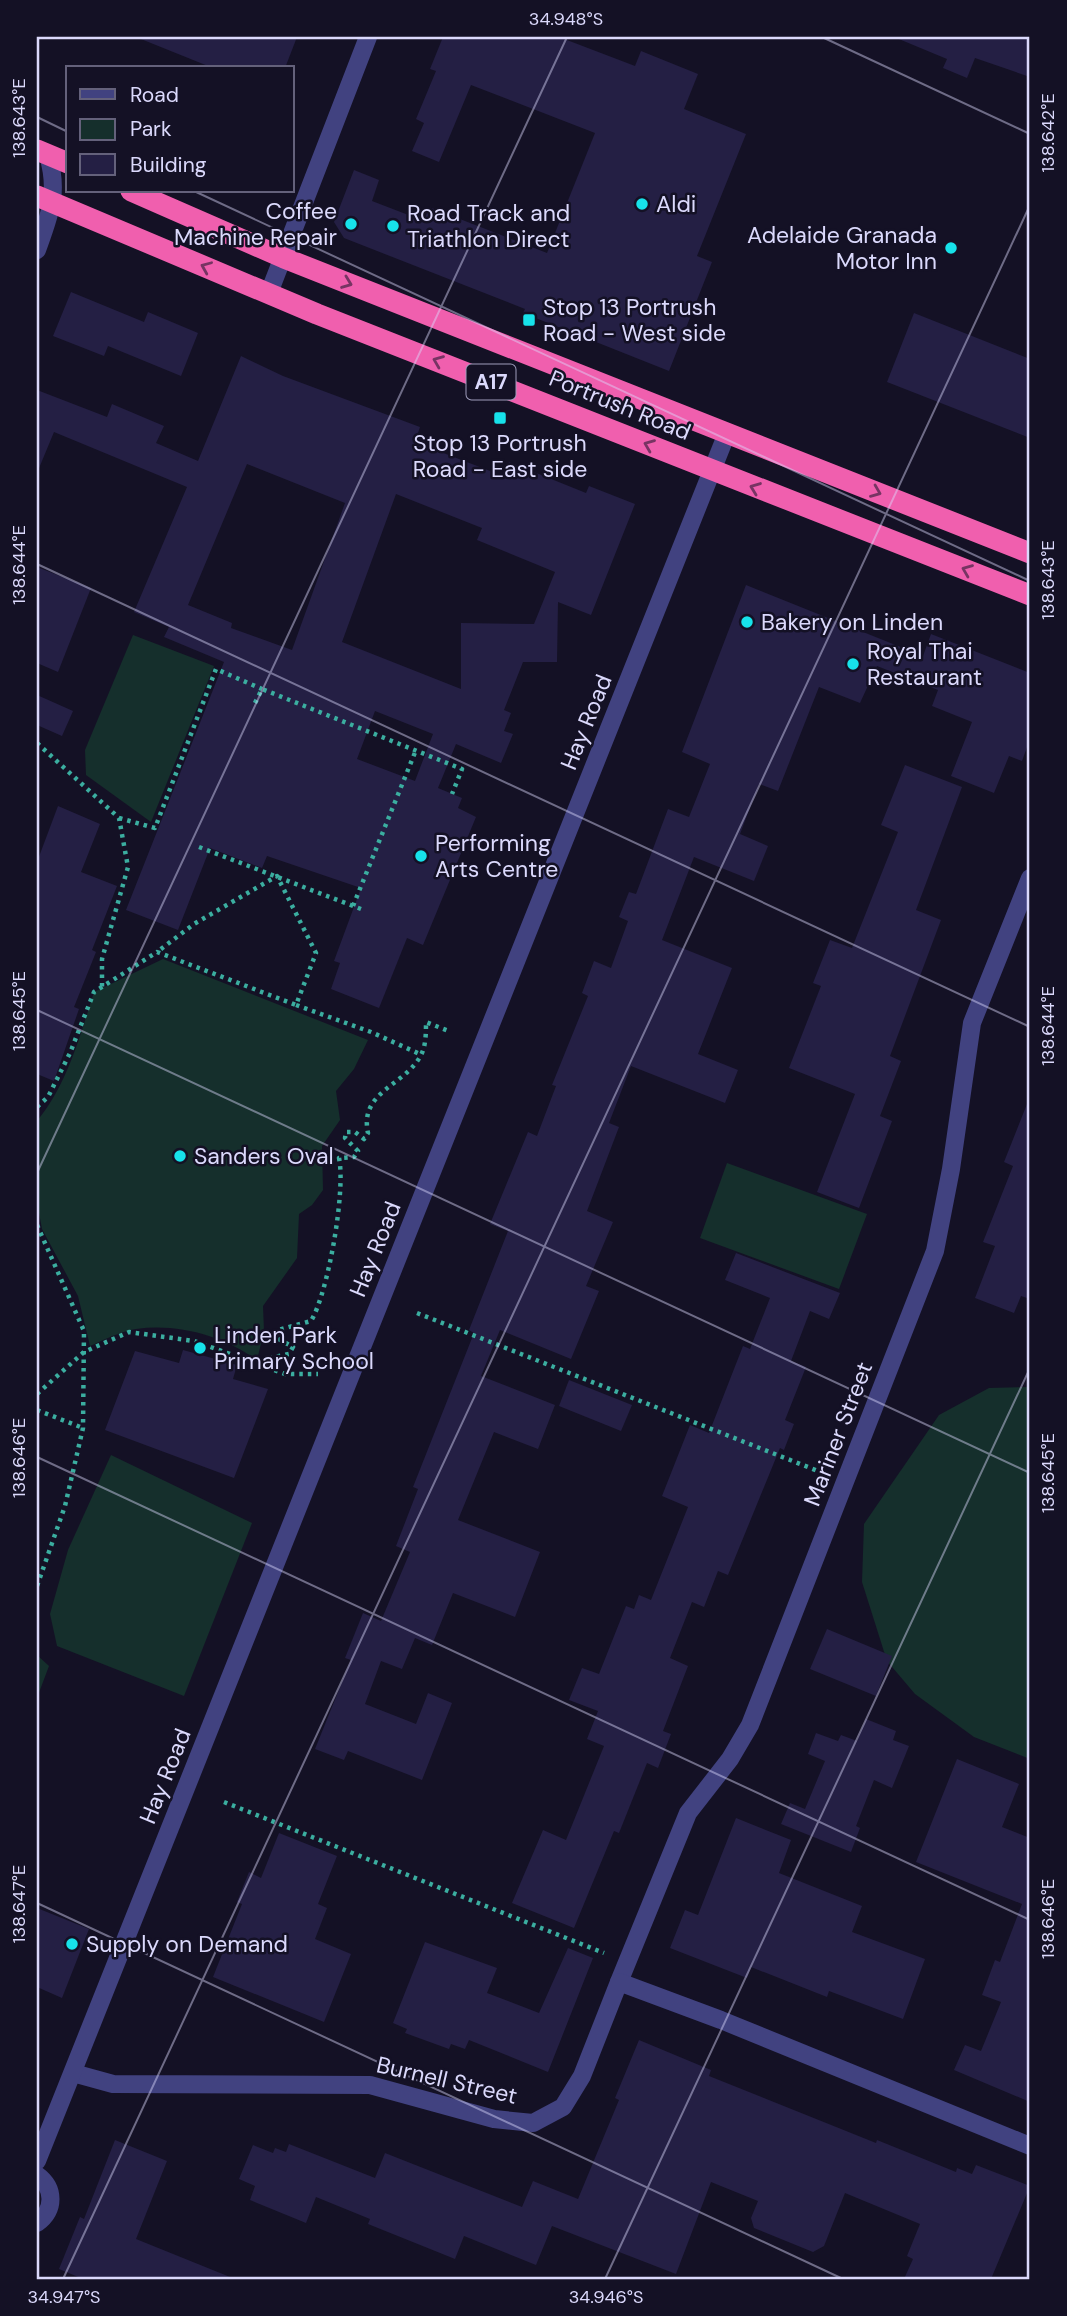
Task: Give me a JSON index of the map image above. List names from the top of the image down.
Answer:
{
  "streets": {
    "highway": ["A17", "Portrush Road"],
    "street": ["Hay Road", "Mariner Street", "Burnell Street"]
  },
  "crossings": [
    ["Portrush Road", "Hay Road"],
    ["Hay Road", "Burnell Street"],
    ["Mariner Street", "Burnell Street"]
  ],
  "places": {
    "other": [
      "Aldi",
      "Coffee Machine Repair",
      "Road Track and Triathlon Direct",
      "Adelaide Granada Motor Inn",
      "Bakery on Linden",
      "Royal Thai Restaurant",
      "Performing Arts Centre",
      "Sanders Oval",
      "Linden Park Primary School",
      "Supply on Demand"
    ],
    "transit": ["Stop 13 Portrush Road - West side", "Stop 13 Portrush Road - East side"]
  },
  "legend": ["Road", "Park", "Building"],
  "coordinates": [
    "34.948°S",
    "138.643°E",
    "138.642°E",
    "138.644°E",
    "138.645°E",
    "138.646°E",
    "138.647°E",
    "34.947°S",
    "34.946°S"
  ]
}
